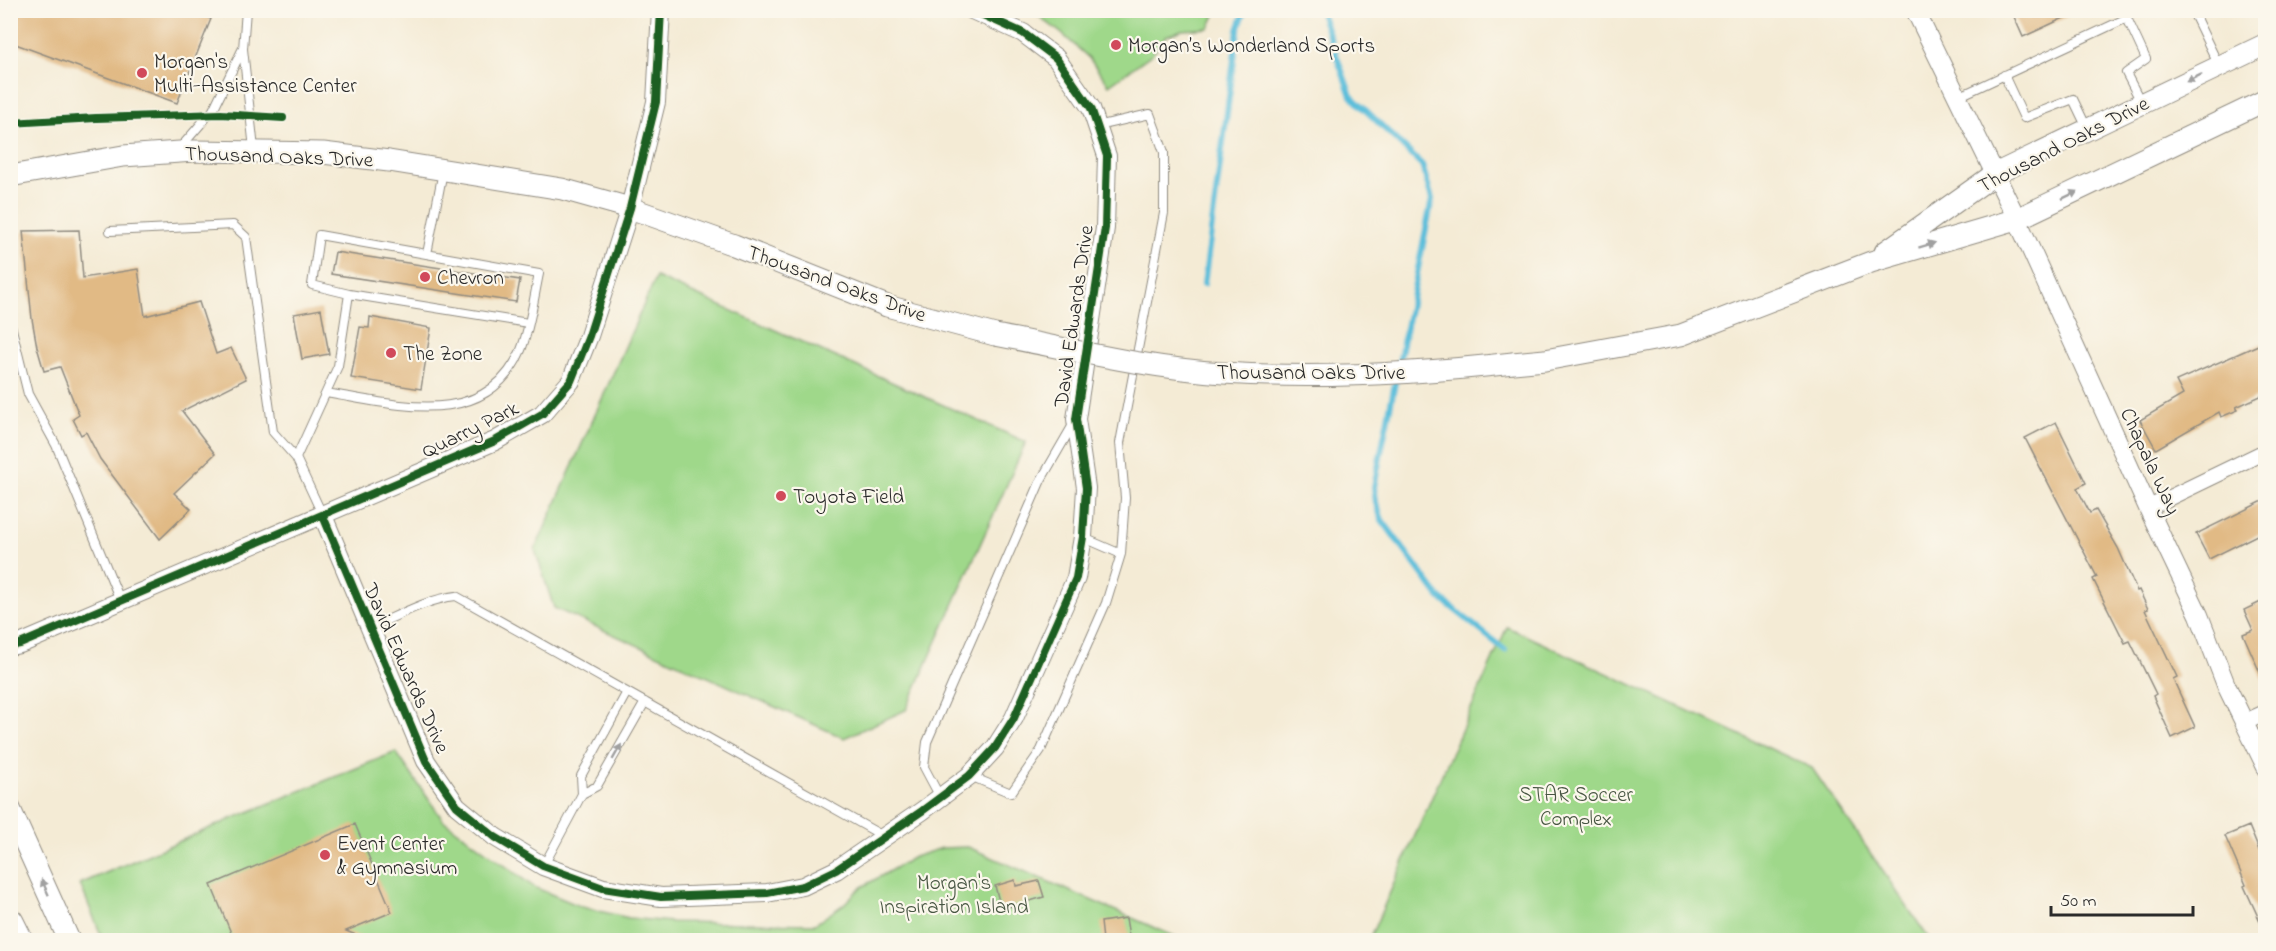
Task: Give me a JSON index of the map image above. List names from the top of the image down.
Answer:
{
  "streets": {
    "main road": ["Thousand Oaks Drive"],
    "street": ["David Edwards Drive", "Quarry Park", "Chapala Way"]
  },
  "crossings": [
    ["Thousand Oaks Drive", "Quarry Park"],
    ["Thousand Oaks Drive", "Chapala Way"],
    ["David Edwards Drive", "Quarry Park"]
  ],
  "parks": ["STAR Soccer Complex", "Morgan's Inspiration Island"],
  "places": [
    "Morgan’s Wonderland Sports",
    "Morgan's Multi-Assistance Center",
    "Chevron",
    "The Zone",
    "Toyota Field",
    "Event Center & Gymnasium"
  ],
  "scale_bar": "50 m"
}
